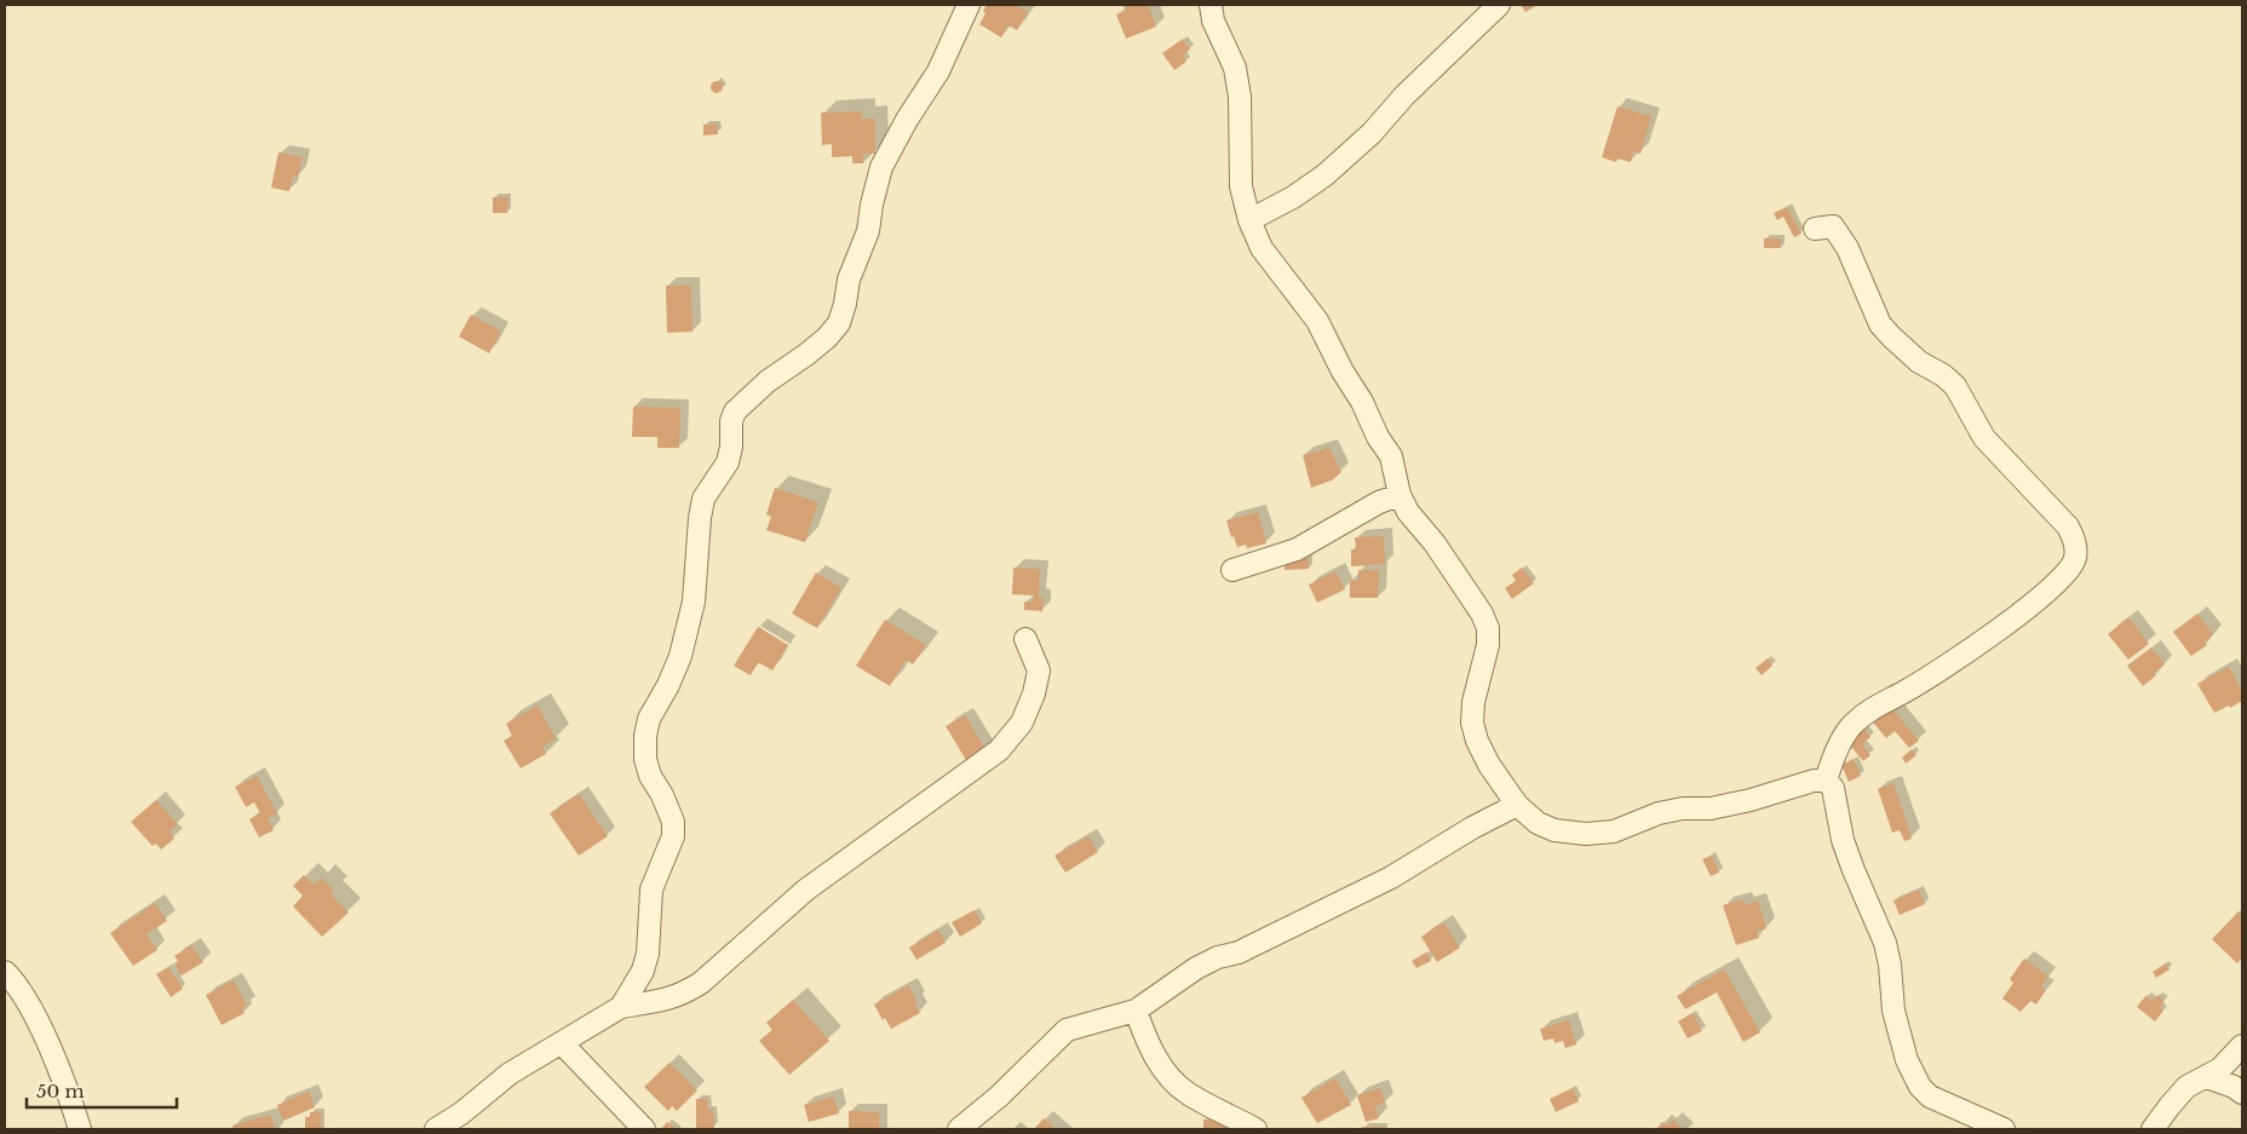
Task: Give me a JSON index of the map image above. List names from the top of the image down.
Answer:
{
  "scale_bar": "50 m"
}
